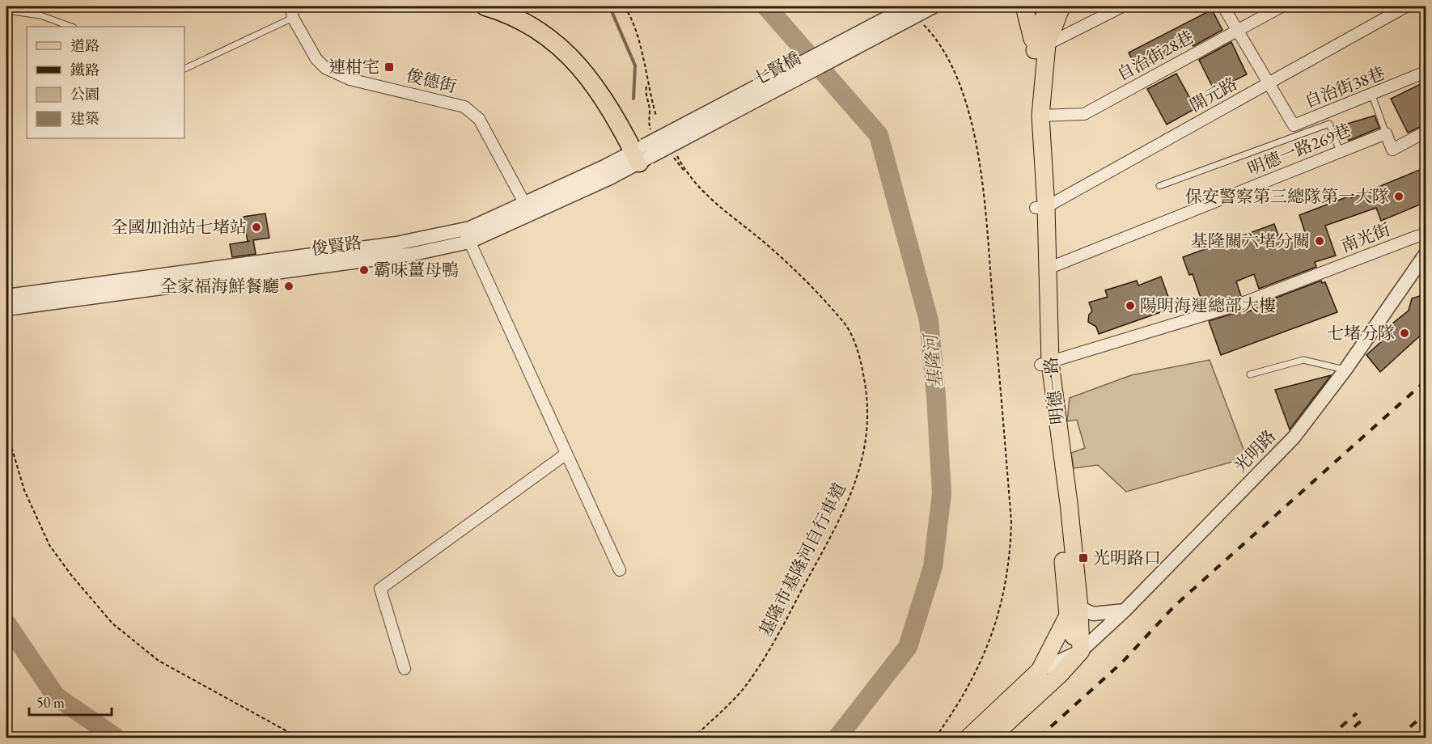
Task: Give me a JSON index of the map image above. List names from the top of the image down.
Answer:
{
  "streets": {
    "main road": ["明德一路"],
    "street": [
      "自治街28巷",
      "七賢橋",
      "俊德街",
      "自治街38巷",
      "開元路",
      "明德一路269巷",
      "南光街",
      "俊賢路",
      "光明路"
    ],
    "path": ["基隆市基隆河自行車道"]
  },
  "crossings": [
    ["自治街28巷", "明德一路"],
    ["七賢橋", "俊賢路"],
    ["七賢橋", "基隆市基隆河自行車道"],
    ["俊德街", "俊賢路"],
    ["自治街38巷", "開元路"],
    ["開元路", "明德一路"],
    ["明德一路269巷", "明德一路"],
    ["南光街", "明德一路"],
    ["明德一路", "光明路"]
  ],
  "water": ["基隆河"],
  "places": {
    "transit": ["連柑宅", "光明路口"],
    "other": [
      "保安警察第三總隊第一大隊",
      "全國加油站七堵站",
      "基隆關六堵分關",
      "霸味薑母鴨",
      "全家福海鮮餐廳",
      "陽明海運總部大樓",
      "七堵分隊"
    ]
  },
  "legend": [
    "道路",
    "鐵路",
    "公園",
    "建築"
  ],
  "scale_bar": "50 m"
}
